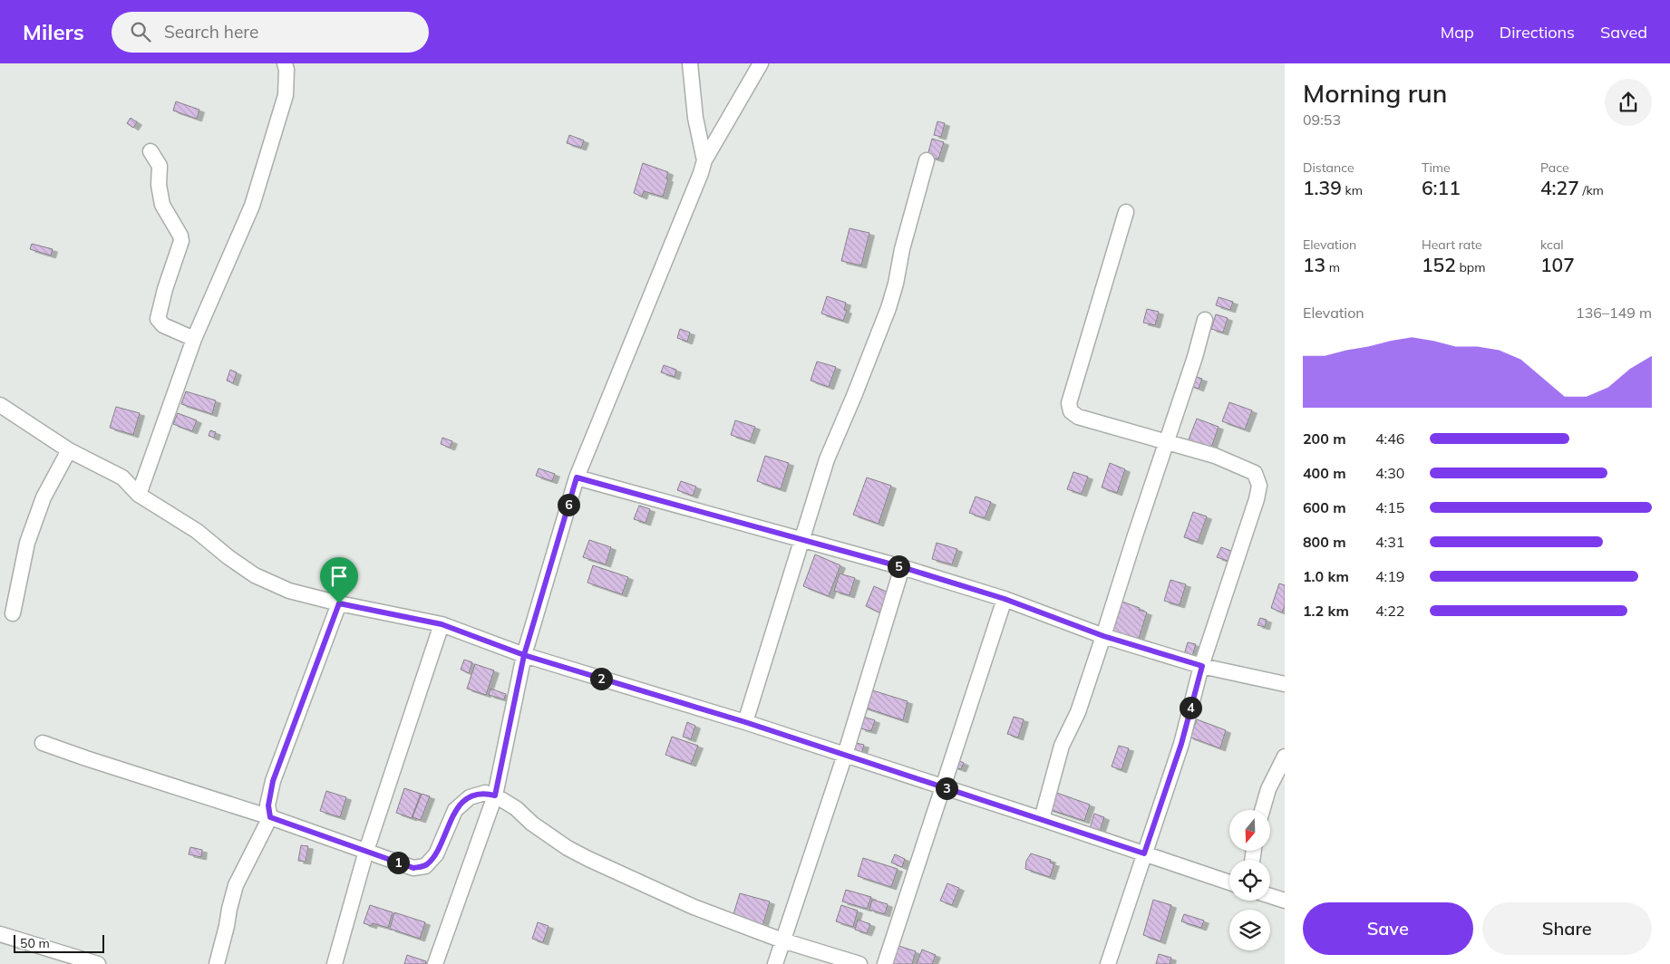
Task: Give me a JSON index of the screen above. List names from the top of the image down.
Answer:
{
  "scale_bar": "50 m",
  "north": "bottom",
  "page": {
    "header": "Milers",
    "search": "Search here",
    "nav": ["Map", "Directions", "Saved"],
    "heading": ["Morning run", "09:53"],
    "stats": [
      ["Distance", "1.39 km"],
      ["Time", "6:11"],
      ["Pace", "4:27 /km"],
      ["Elevation", "13 m"],
      ["Heart rate", "152 bpm"],
      ["kcal", "107"]
    ],
    "chart": ["Elevation", "136–149 m"],
    "list": [
      {
        "name": "200 m",
        "note": "4:46"
      },
      {
        "name": "400 m",
        "note": "4:30"
      },
      {
        "name": "600 m",
        "note": "4:15"
      },
      {
        "name": "800 m",
        "note": "4:31"
      },
      {
        "name": "1.0 km",
        "note": "4:19"
      },
      {
        "name": "1.2 km",
        "note": "4:22"
      }
    ],
    "pins": [
      "6",
      "5",
      "2",
      "4",
      "3",
      "1"
    ],
    "buttons": ["Save", "Share"],
    "scale": "50 m"
  }
}
